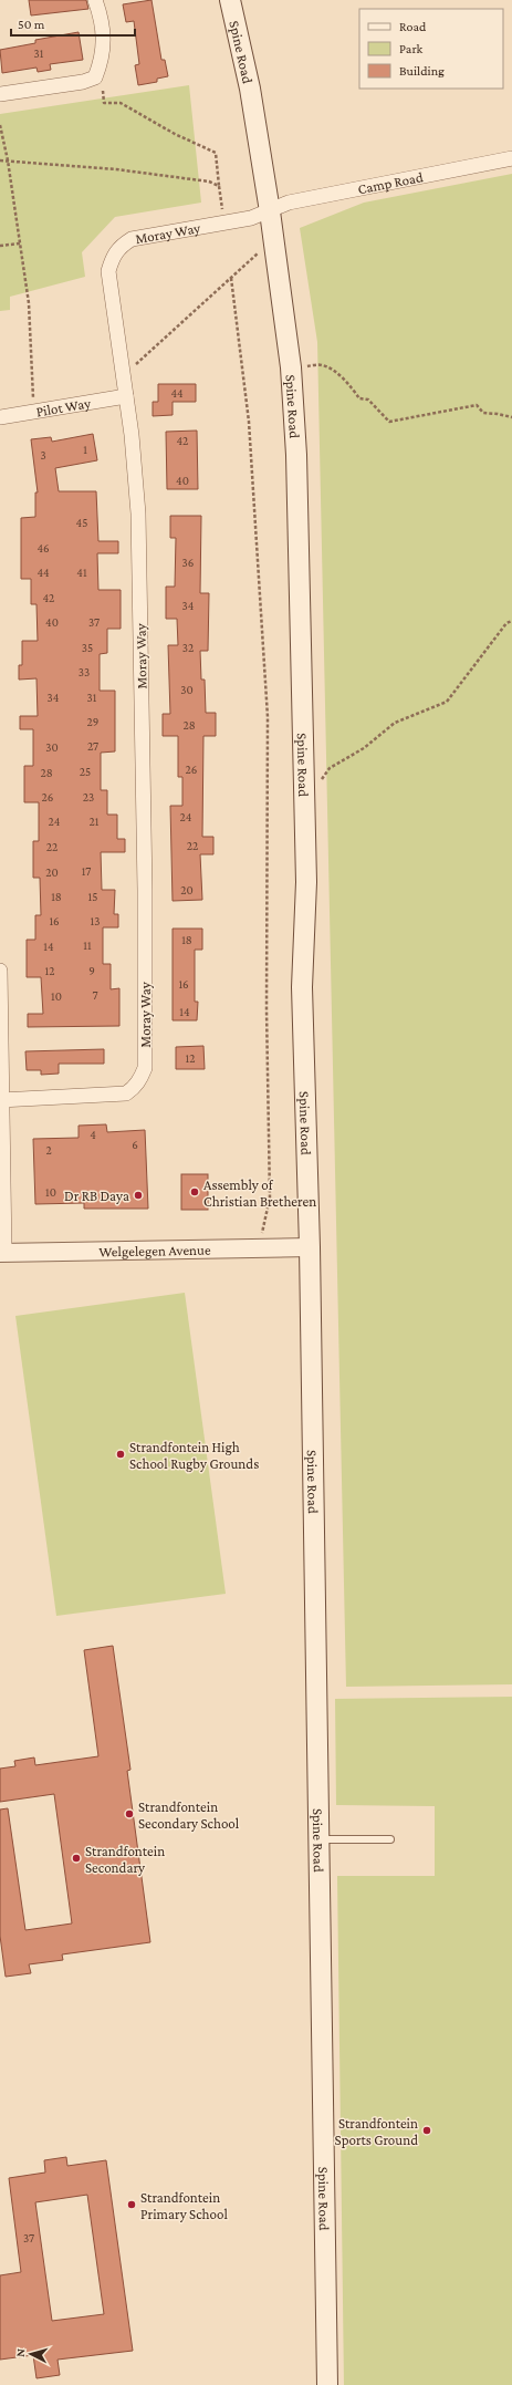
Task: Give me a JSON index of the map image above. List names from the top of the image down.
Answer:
{
  "streets": {
    "main road": ["Spine Road"],
    "street": [
      "Camp Road",
      "Moray Way",
      "Pilot Way",
      "Welgelegen Avenue"
    ]
  },
  "crossings": [
    ["Spine Road", "Camp Road"],
    ["Spine Road", "Moray Way"],
    ["Spine Road", "Welgelegen Avenue"],
    ["Camp Road", "Moray Way"],
    ["Moray Way", "Pilot Way"]
  ],
  "places": [
    "Assembly of Christian Bretheren",
    "Dr RB Daya",
    "Strandfontein High School Rugby Grounds",
    "Strandfontein Secondary School",
    "Strandfontein Secondary",
    "Strandfontein Sports Ground",
    "Strandfontein Primary School"
  ],
  "house_numbers": [
    "31",
    "44",
    "42",
    "1",
    "3",
    "40",
    "45",
    "46",
    "36",
    "44",
    "41",
    "42",
    "34",
    "40",
    "37",
    "35",
    "32",
    "33",
    "30",
    "34",
    "31",
    "29",
    "28",
    "27",
    "30",
    "26",
    "25",
    "28",
    "26",
    "23",
    "24",
    "24",
    "21",
    "22",
    "22",
    "17",
    "20",
    "20",
    "18",
    "15",
    "16",
    "13",
    "18",
    "11",
    "14",
    "12",
    "9",
    "16",
    "7",
    "10",
    "14",
    "12",
    "4",
    "6",
    "2",
    "10",
    "37"
  ],
  "legend": ["Road", "Park", "Building"],
  "scale_bar": "50 m",
  "north": "left"
}
